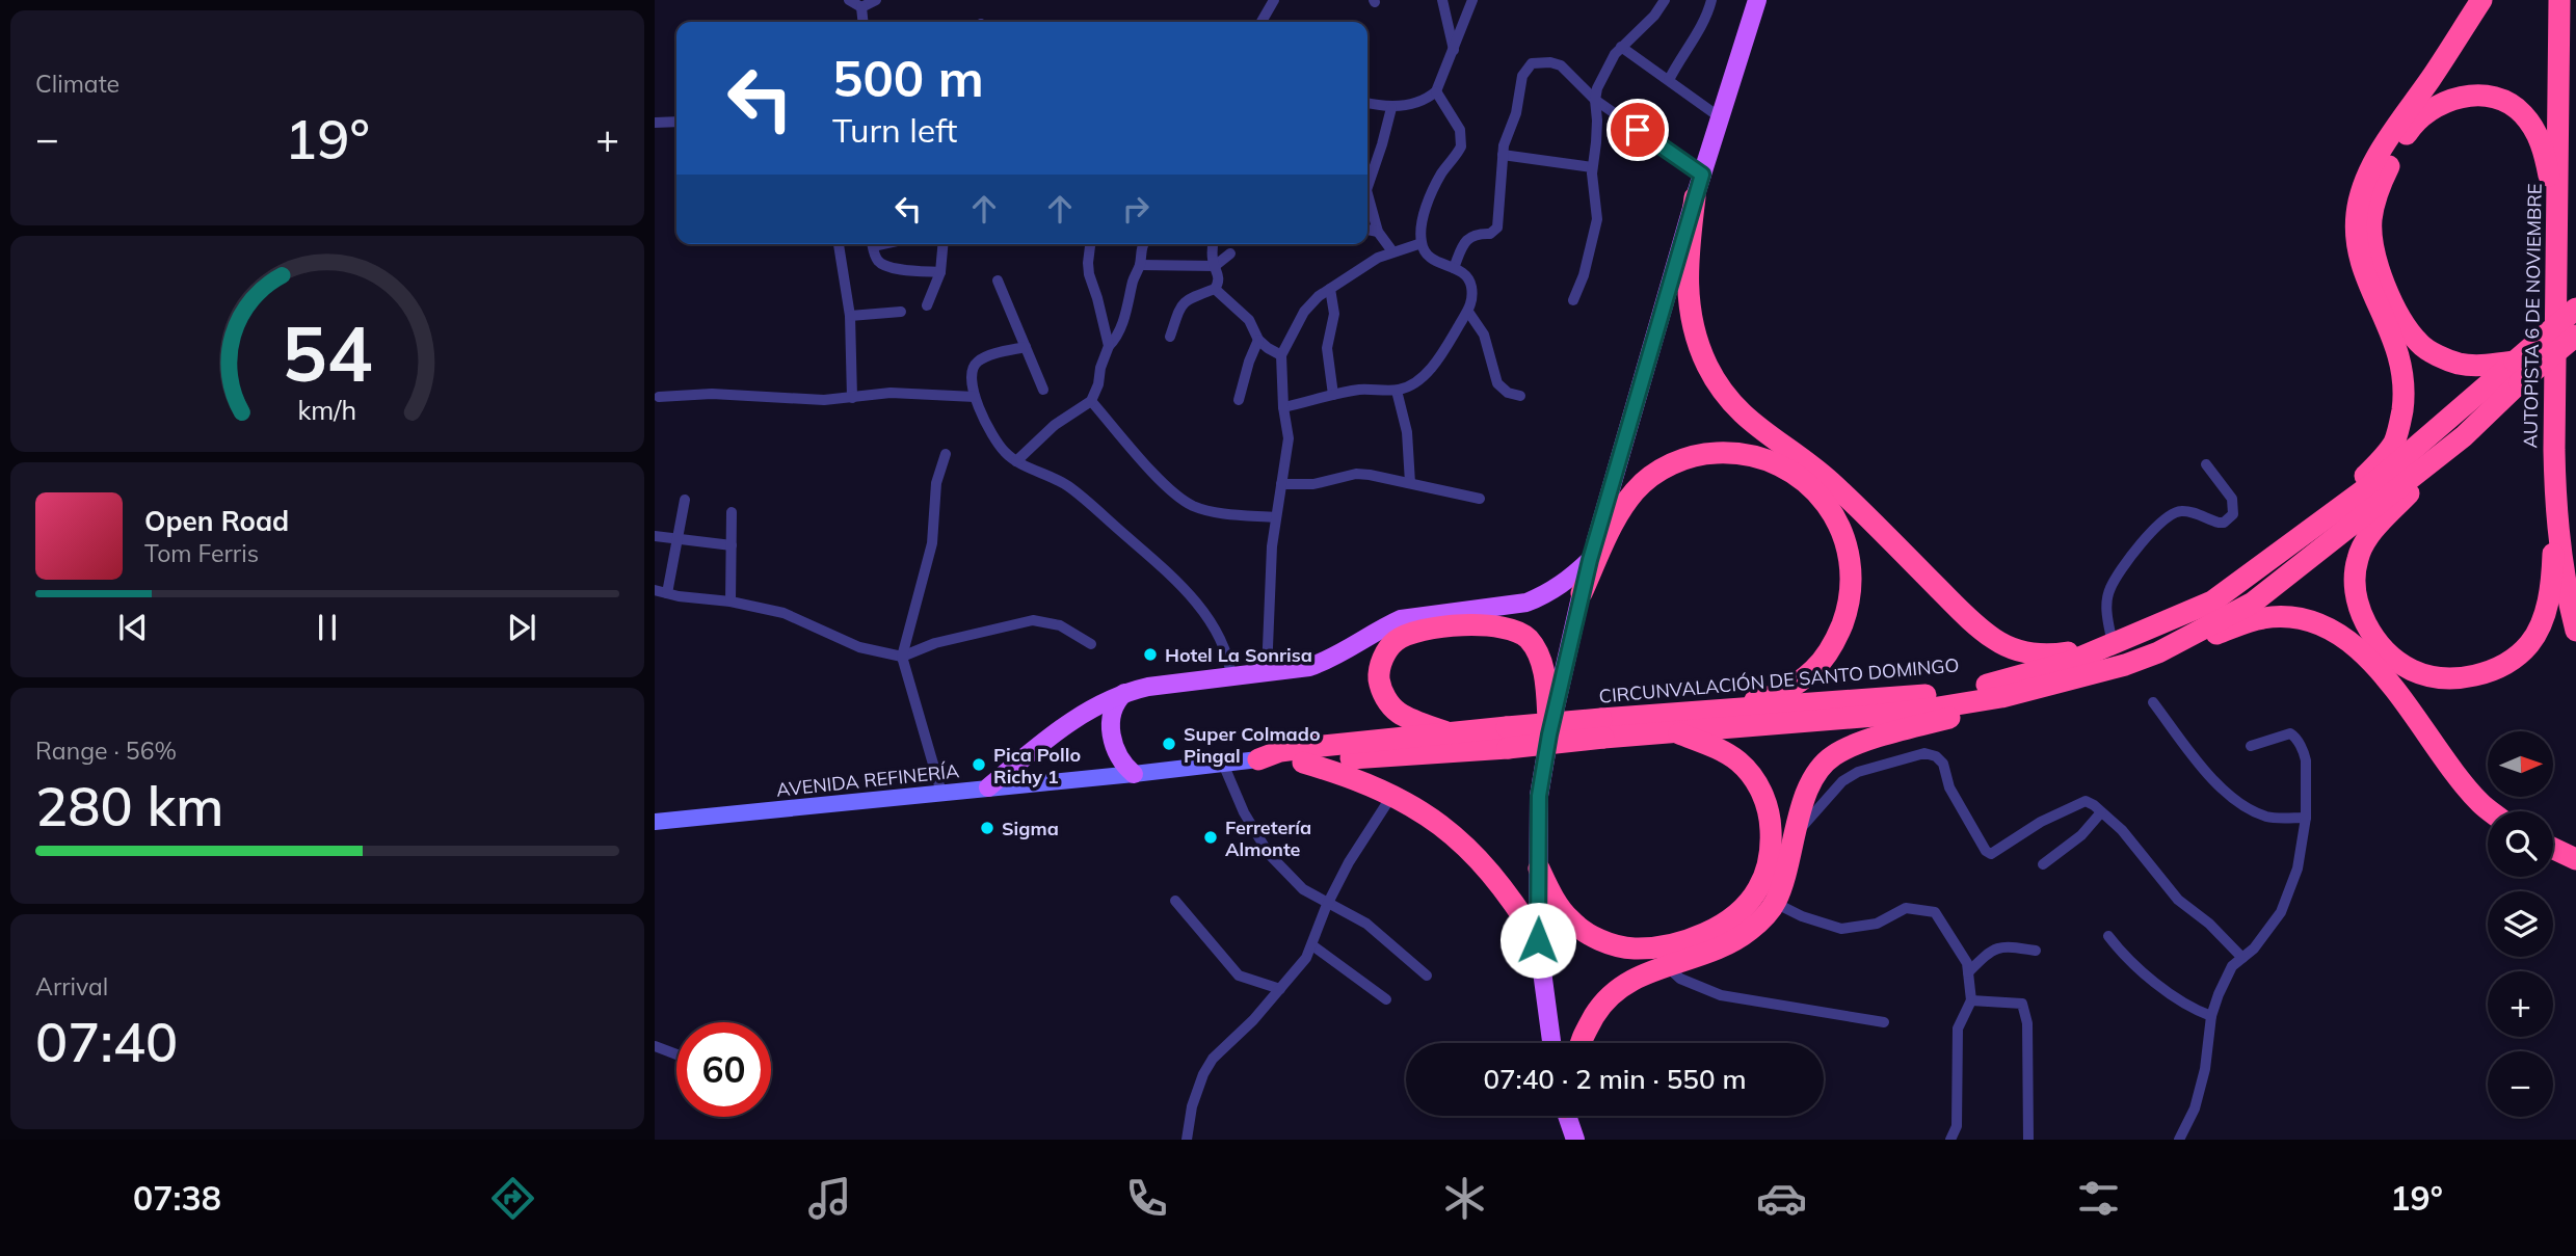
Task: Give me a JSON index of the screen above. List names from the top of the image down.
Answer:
{
  "streets": {
    "highway": ["AUTOPISTA 6 DE NOVIEMBRE", "CIRCUNVALACIÓN DE SANTO DOMINGO"],
    "main road": ["AVENIDA REFINERÍA"]
  },
  "crossings": [
    ["CIRCUNVALACIÓN DE SANTO DOMINGO", "AVENIDA REFINERÍA"]
  ],
  "places": [
    "Hotel La Sonrisa",
    "Super Colmado Pingal",
    "Pica Pollo Richy 1",
    "Sigma",
    "Ferretería Almonte"
  ],
  "north": "right",
  "page": {
    "tile": [
      "Climate",
      ["Range · 56%", "280 km"],
      ["Arrival", "07:40"]
    ],
    "turn": ["500 m", "Turn left"],
    "heat": ["−", "19°", "+"],
    "song": ["Open Road", "Tom Ferris"],
    "map_buttons": ["+", "−"],
    "limit": "60",
    "trip": "07:40 · 2 min · 550 m",
    "tabs": ["07:38", "19°"],
    "gauge": ["54", "km/h"]
  }
}
